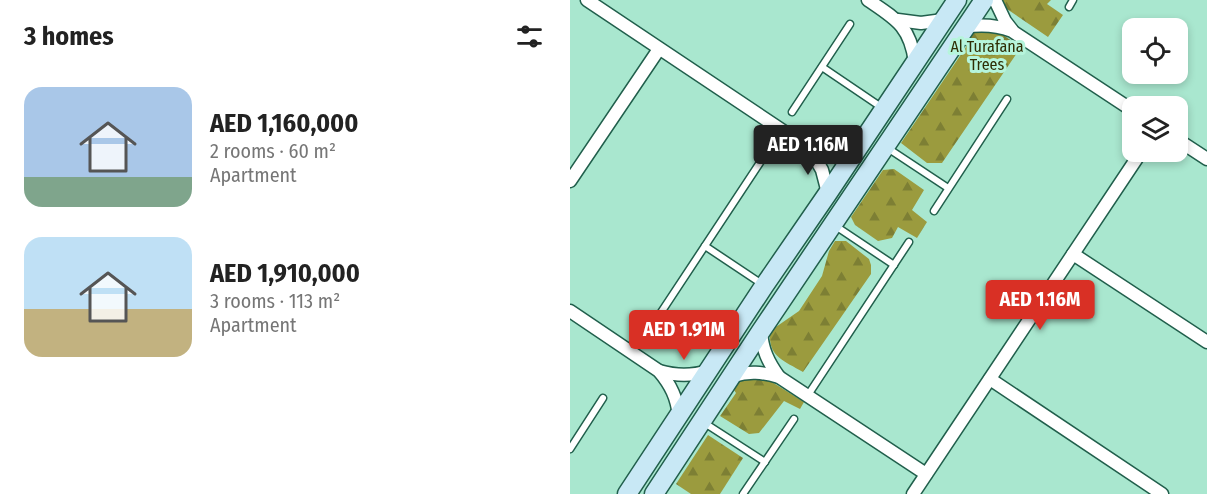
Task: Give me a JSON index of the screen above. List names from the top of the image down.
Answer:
{
  "parks": ["Al Turafana Trees"],
  "page": {
    "heading": "3 homes",
    "list": [
      {
        "name": "AED 1,160,000",
        "note": "2 rooms · 60 m² · Apartment"
      },
      {
        "name": "AED 1,910,000",
        "note": "3 rooms · 113 m² · Apartment"
      }
    ],
    "price": ["AED 1.16M", "AED 1.16M", "AED 1.91M"]
  }
}
